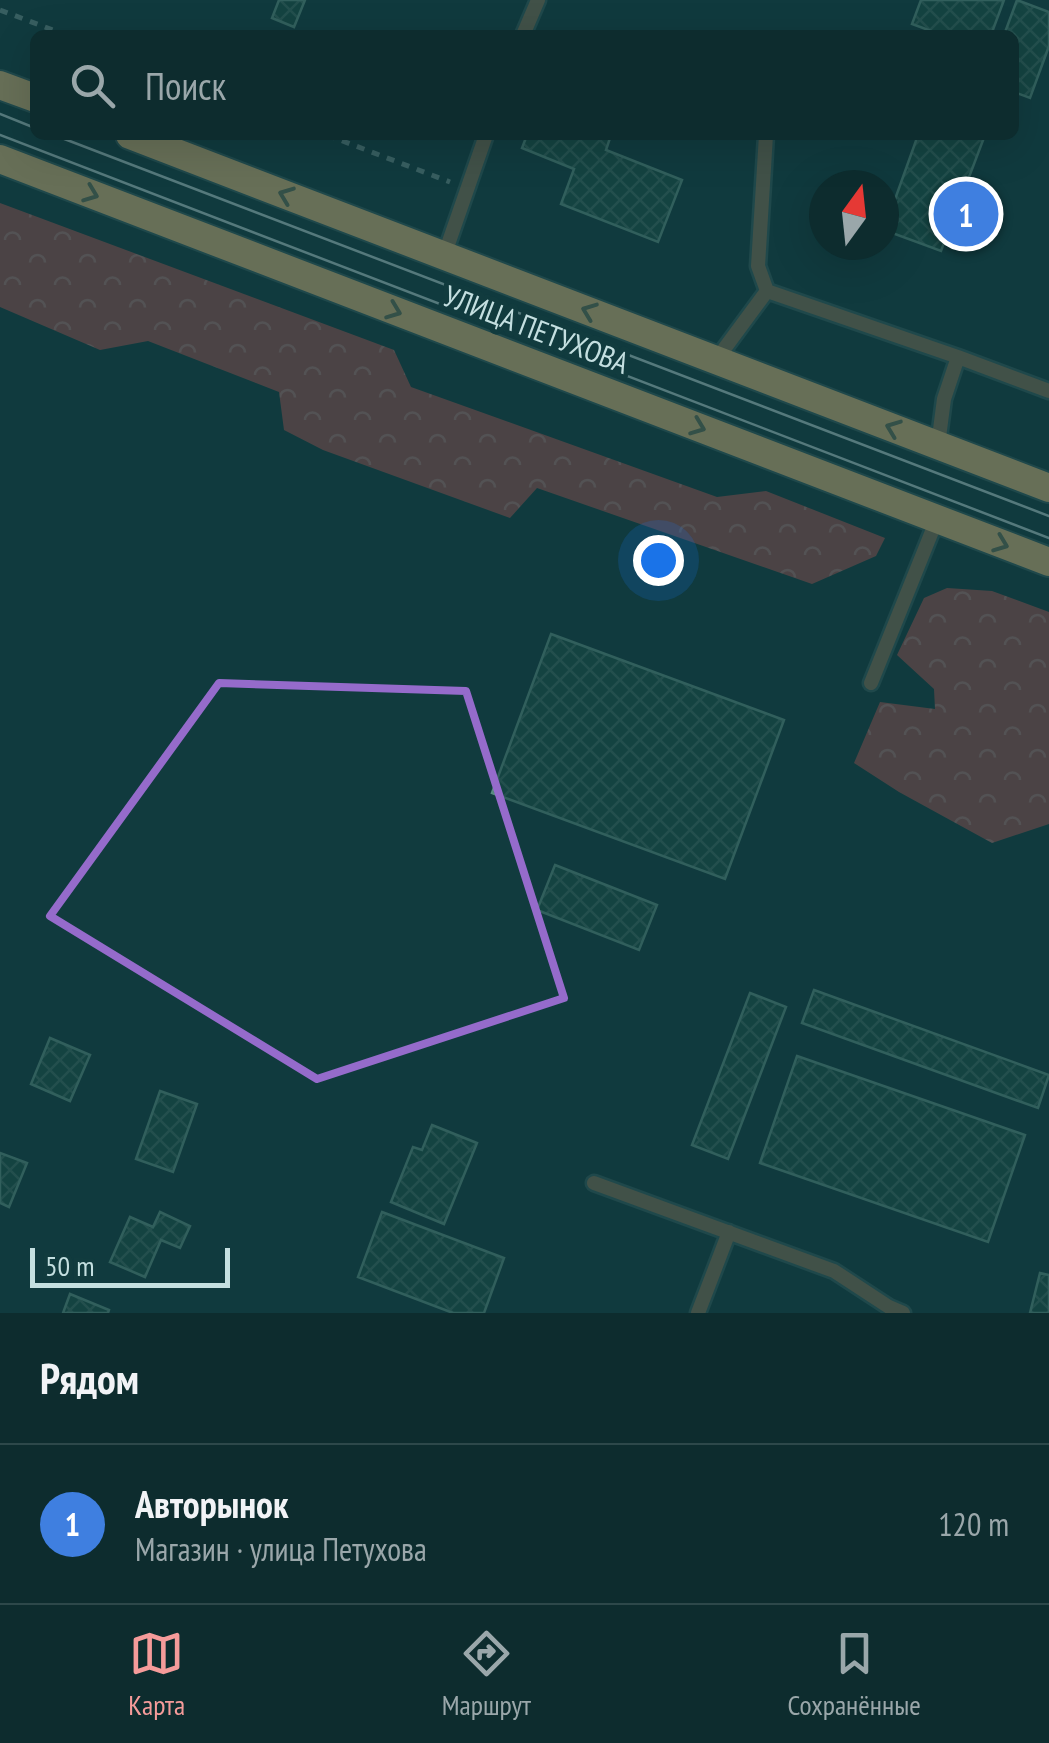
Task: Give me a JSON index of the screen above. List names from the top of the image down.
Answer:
{
  "streets": {
    "highway": ["УЛИЦА ПЕТУХОВА"]
  },
  "scale_bar": "50 m",
  "north": "top",
  "page": {
    "search": "Поиск",
    "pins": "1",
    "scale": "50 m",
    "heading": "Рядом",
    "list": [
      {
        "mark": "1",
        "name": "Авторынок",
        "note": "Магазин · улица Петухова",
        "value": "120 m"
      }
    ],
    "nav": ["Карта", "Маршрут", "Сохранённые"]
  }
}
